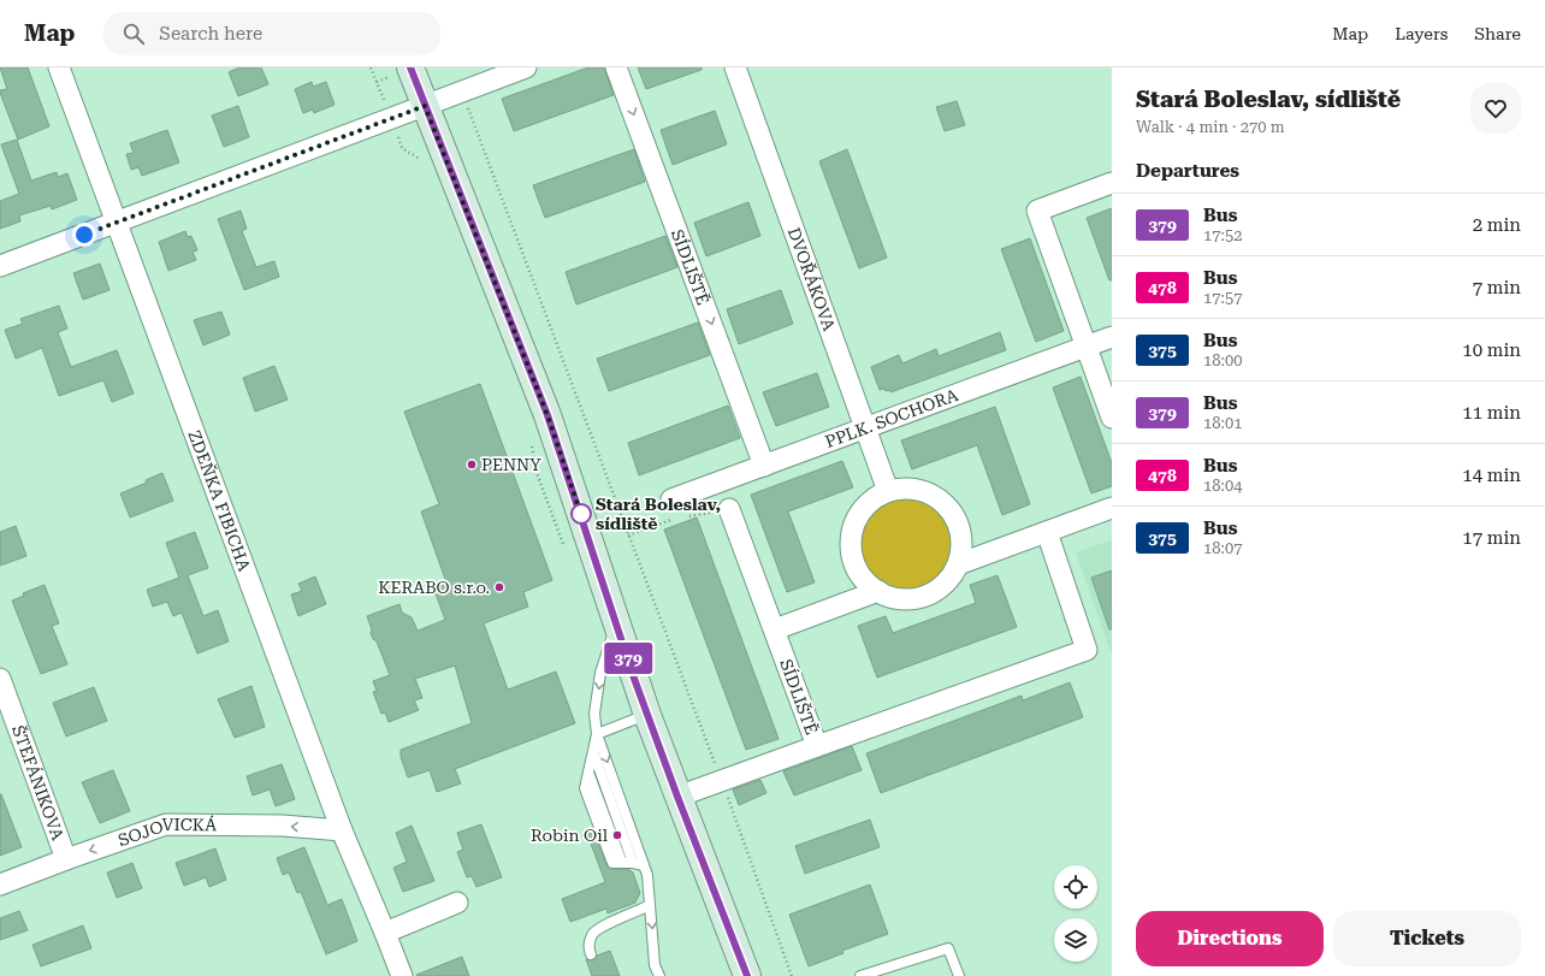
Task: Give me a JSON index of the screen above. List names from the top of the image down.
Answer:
{
  "streets": {
    "street": [
      "SÍDLIŠTĚ",
      "DVOŘÁKOVA",
      "PPLK. SOCHORA",
      "ZDEŇKA FIBICHA",
      "ŠTEFÁNIKOVA",
      "SOJOVICKÁ"
    ]
  },
  "crossings": [
    ["SÍDLIŠTĚ", "PPLK. SOCHORA"],
    ["DVOŘÁKOVA", "PPLK. SOCHORA"],
    ["ZDEŇKA FIBICHA", "SOJOVICKÁ"],
    ["ŠTEFÁNIKOVA", "SOJOVICKÁ"]
  ],
  "one_way": ["SÍDLIŠTĚ", "SOJOVICKÁ"],
  "places": [
    "PENNY",
    "Stará Boleslav, sídliště",
    "KERABO s.r.o.",
    "Robin Oil"
  ],
  "lines": ["bus line 379"],
  "page": {
    "header": "Map",
    "search": "Search here",
    "nav": ["Map", "Layers", "Share"],
    "on_map": "379",
    "heading": [
      ["Stará Boleslav, sídliště", "Walk · 4 min · 270 m"],
      "Departures"
    ],
    "list": [
      {
        "mark": "379",
        "name": "Bus",
        "note": "17:52",
        "value": "2 min"
      },
      {
        "mark": "478",
        "name": "Bus",
        "note": "17:57",
        "value": "7 min"
      },
      {
        "mark": "375",
        "name": "Bus",
        "note": "18:00",
        "value": "10 min"
      },
      {
        "mark": "379",
        "name": "Bus",
        "note": "18:01",
        "value": "11 min"
      },
      {
        "mark": "478",
        "name": "Bus",
        "note": "18:04",
        "value": "14 min"
      },
      {
        "mark": "375",
        "name": "Bus",
        "note": "18:07",
        "value": "17 min"
      }
    ],
    "buttons": ["Directions", "Tickets"]
  }
}
